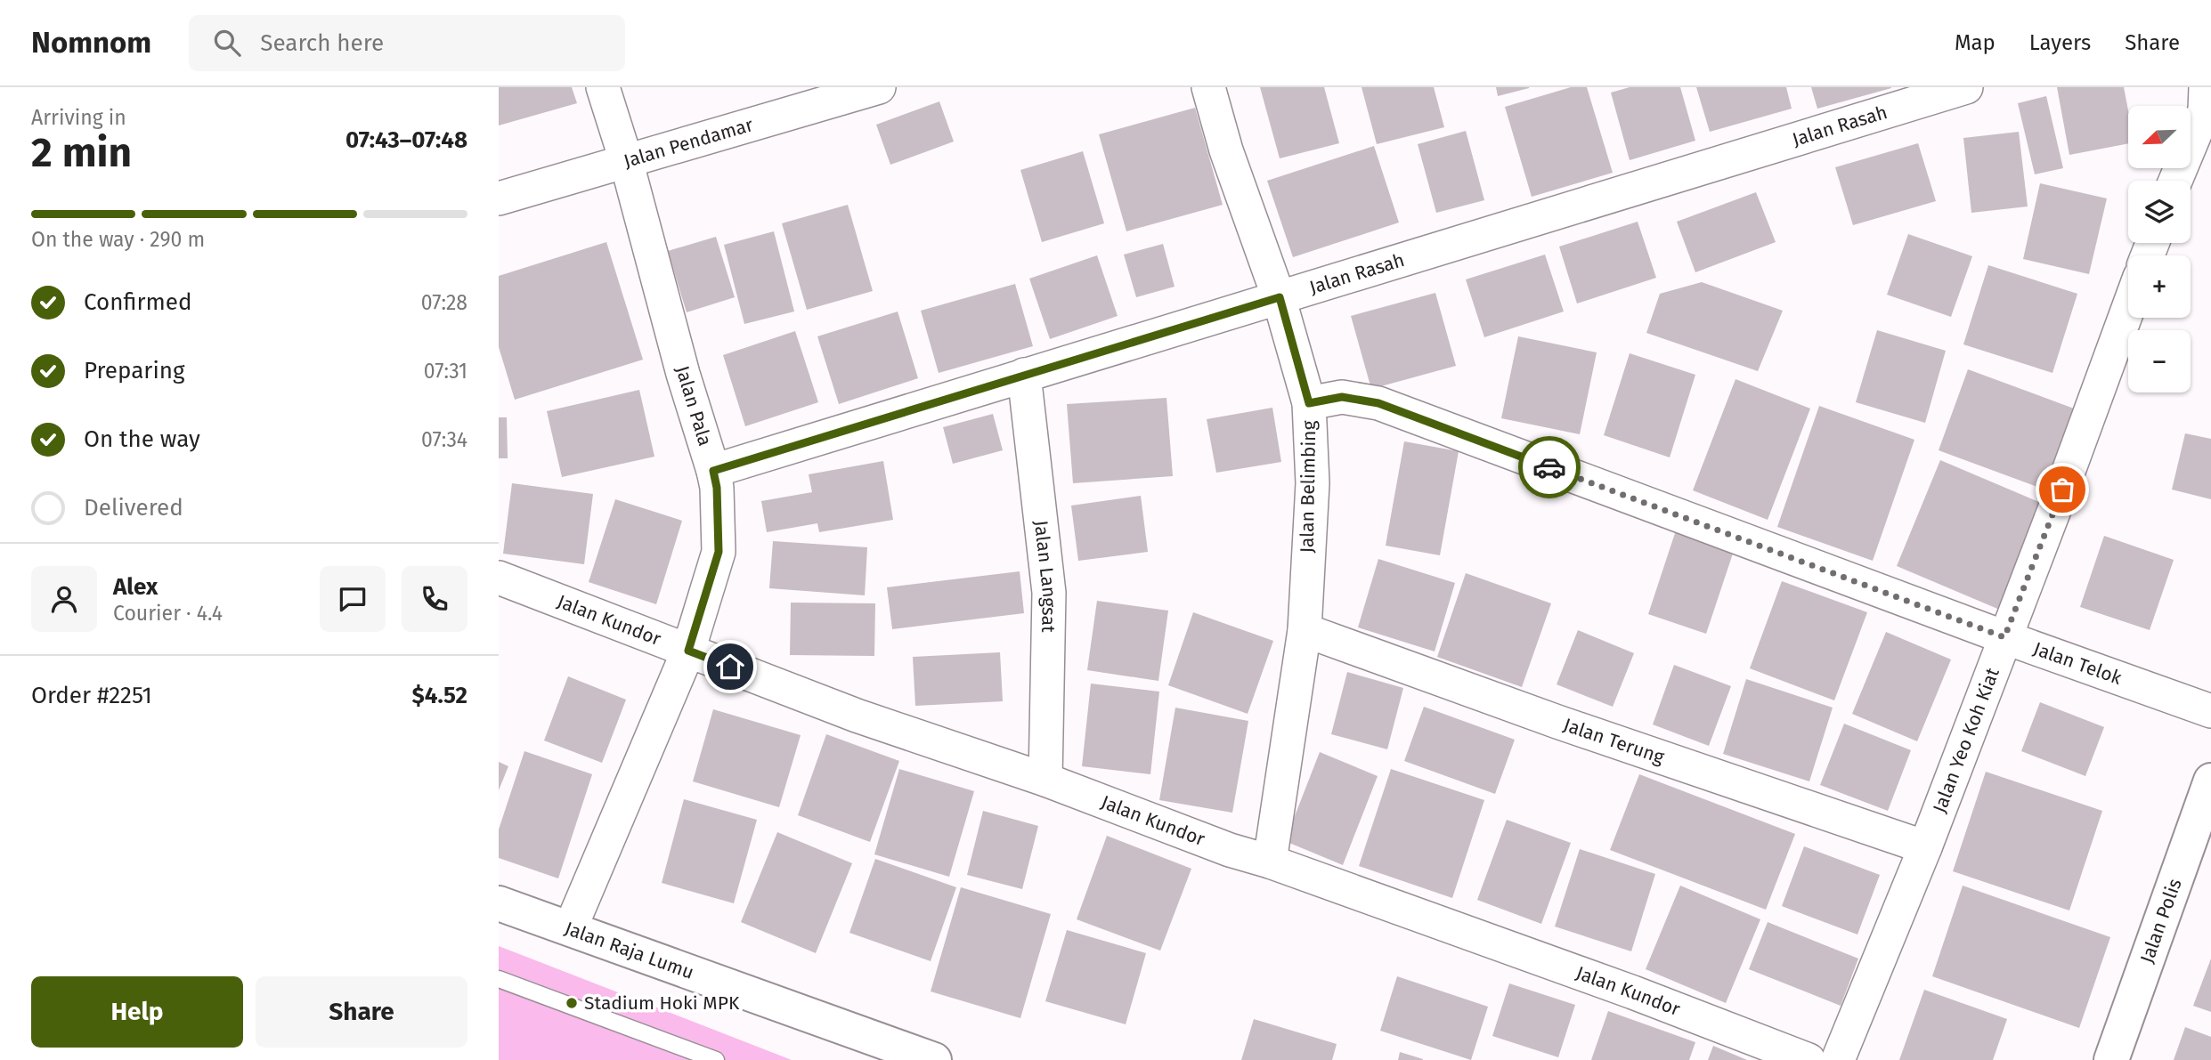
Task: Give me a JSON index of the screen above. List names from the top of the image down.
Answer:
{
  "streets": {
    "street": [
      "Jalan Rasah",
      "Jalan Pendamar",
      "Jalan Pala",
      "Jalan Belimbing",
      "Jalan Langsat",
      "Jalan Kundor",
      "Jalan Telok",
      "Jalan Yeo Koh Kiat",
      "Jalan Terung",
      "Jalan Polis",
      "Jalan Raja Lumu"
    ]
  },
  "crossings": [
    ["Jalan Rasah", "Jalan Pala"],
    ["Jalan Rasah", "Jalan Belimbing"],
    ["Jalan Rasah", "Jalan Langsat"],
    ["Jalan Pendamar", "Jalan Pala"],
    ["Jalan Pala", "Jalan Kundor"],
    ["Jalan Pala", "Jalan Raja Lumu"],
    ["Jalan Belimbing", "Jalan Kundor"],
    ["Jalan Belimbing", "Jalan Telok"],
    ["Jalan Belimbing", "Jalan Terung"],
    ["Jalan Langsat", "Jalan Kundor"],
    ["Jalan Telok", "Jalan Yeo Koh Kiat"],
    ["Jalan Yeo Koh Kiat", "Jalan Terung"]
  ],
  "places": ["Stadium Hoki MPK"],
  "north": "bottom left",
  "page": {
    "header": "Nomnom",
    "search": "Search here",
    "nav": ["Map", "Layers", "Share"],
    "heading": ["2 min", "Arriving in", "07:43–07:48"],
    "panel": [
      "Alex",
      "Courier · 4.4",
      "Order #2251",
      "$4.52"
    ],
    "map_buttons": ["+", "−"],
    "bar": "On the way · 290 m",
    "list": [
      ["Confirmed", "07:28"],
      ["Preparing", "07:31"],
      ["On the way", "07:34"],
      "Delivered"
    ],
    "buttons": ["Help", "Share"]
  }
}
